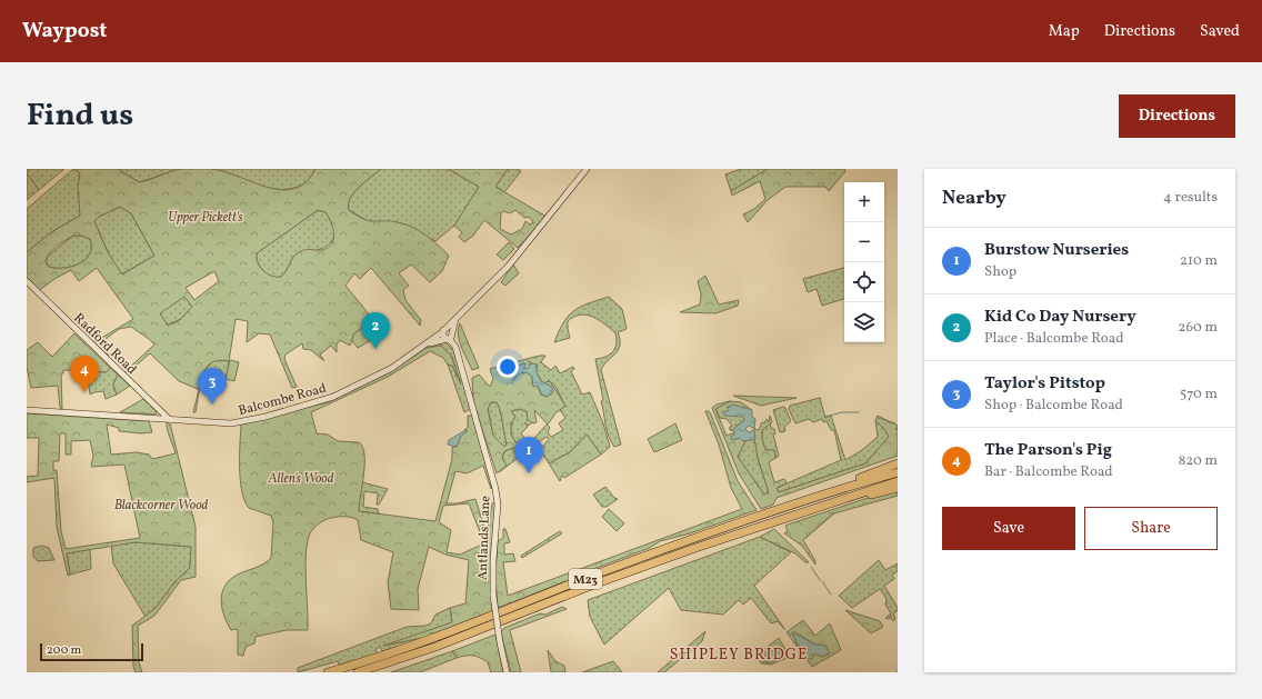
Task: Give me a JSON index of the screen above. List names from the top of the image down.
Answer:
{
  "streets": {
    "highway": ["M23"],
    "main road": ["Radford Road", "Balcombe Road", "Antlands Lane"]
  },
  "crossings": [
    ["Radford Road", "Balcombe Road"],
    ["Balcombe Road", "Antlands Lane"]
  ],
  "districts": ["SHIPLEY BRIDGE"],
  "parks": ["Upper Pickett's", "Allen's Wood", "Blackcorner Wood"],
  "scale_bar": "200 m",
  "page": {
    "header": "Waypost",
    "nav": ["Map", "Directions", "Saved"],
    "title": "Find us",
    "buttons": [
      "Directions",
      ["Save", "Share"]
    ],
    "heading": ["Nearby", "4 results"],
    "map_buttons": ["+", "−"],
    "list": [
      {
        "mark": "1",
        "name": "Burstow Nurseries",
        "note": "Shop",
        "value": "210 m"
      },
      {
        "mark": "2",
        "name": "Kid Co Day Nursery",
        "note": "Place · Balcombe Road",
        "value": "260 m"
      },
      {
        "mark": "3",
        "name": "Taylor's Pitstop",
        "note": "Shop · Balcombe Road",
        "value": "570 m"
      },
      {
        "mark": "4",
        "name": "The Parson's Pig",
        "note": "Bar · Balcombe Road",
        "value": "820 m"
      }
    ],
    "pins": [
      "2",
      "4",
      "3",
      "1"
    ],
    "scale": "200 m"
  }
}
